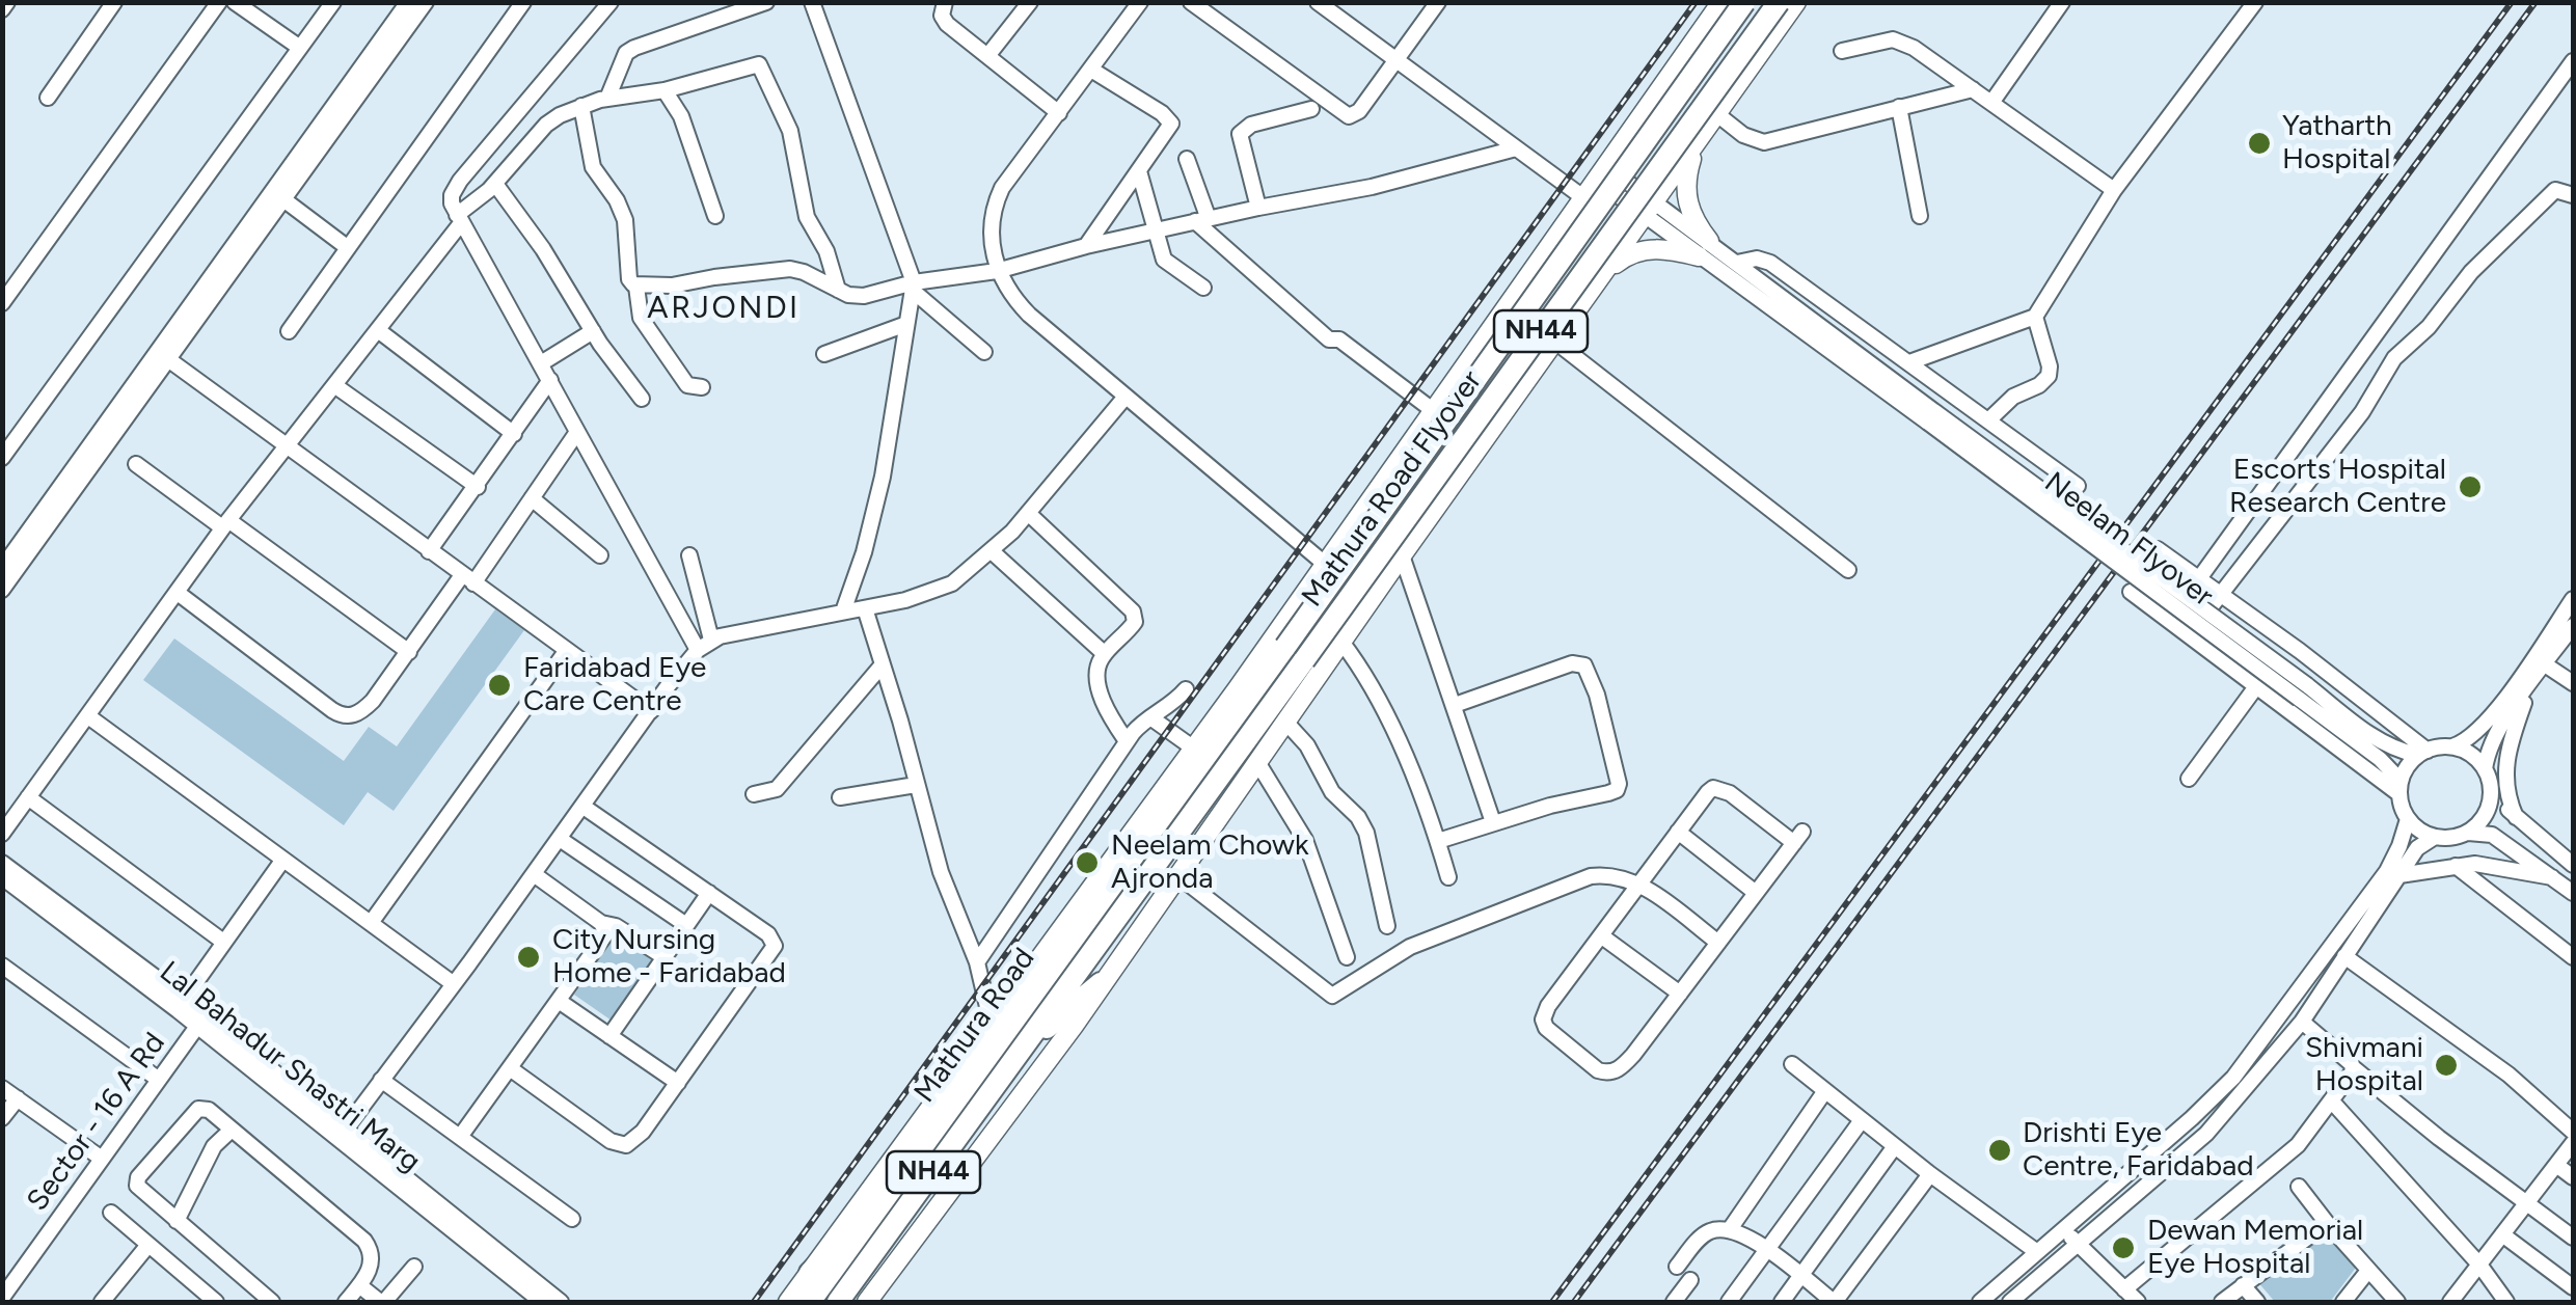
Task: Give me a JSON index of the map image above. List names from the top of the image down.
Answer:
{
  "streets": {
    "highway": ["NH44", "Mathura Road Flyover", "Mathura Road"],
    "street": ["Neelam Flyover", "Lal Bahadur Shastri Marg", "Sector - 16 A Rd"]
  },
  "crossings": [
    ["Mathura Road Flyover", "Mathura Road"],
    ["Lal Bahadur Shastri Marg", "Sector - 16 A Rd"]
  ],
  "districts": ["ARJONDI"],
  "places": [
    "Yatharth Hospital",
    "Escorts Hospital Research Centre",
    "Faridabad Eye Care Centre",
    "Neelam Chowk Ajronda",
    "City Nursing Home - Faridabad",
    "Shivmani Hospital",
    "Drishti Eye Centre, Faridabad",
    "Dewan Memorial Eye Hospital"
  ]
}
